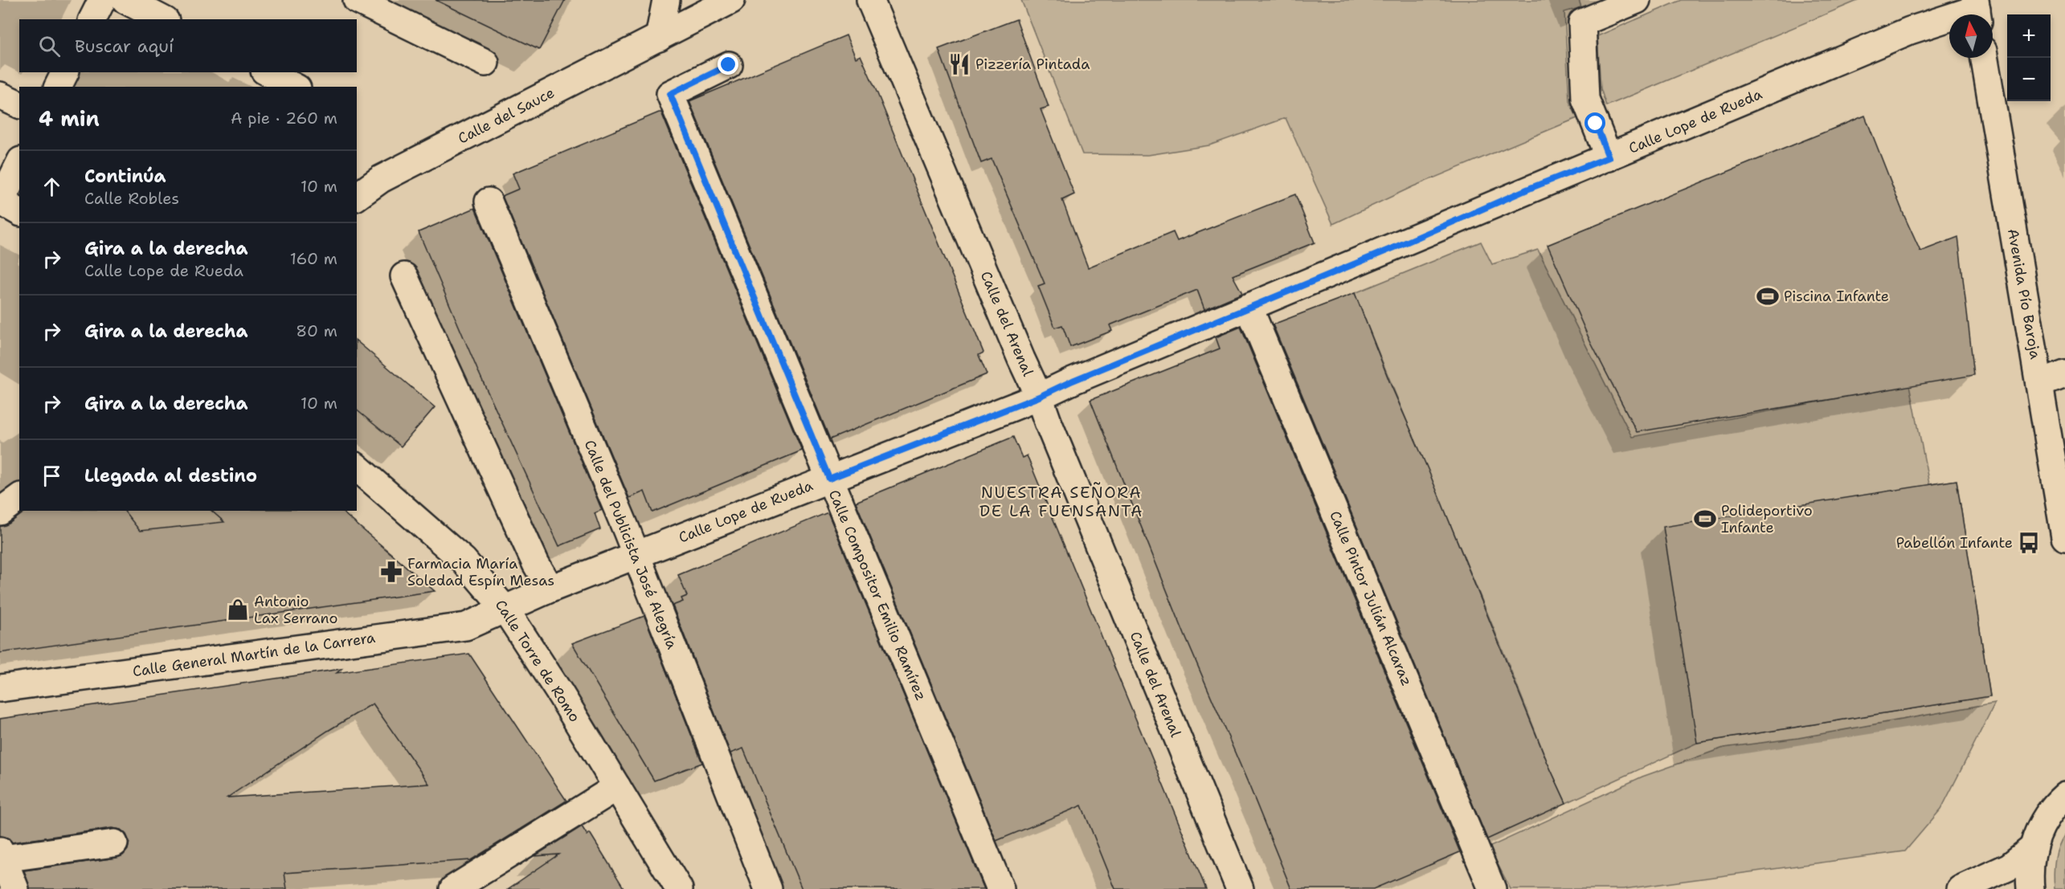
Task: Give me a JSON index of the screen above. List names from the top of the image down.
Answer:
{
  "streets": {
    "street": [
      "Calle del Sauce",
      "Calle Lope de Rueda",
      "Avenida Pío Baroja",
      "Calle del Arenal",
      "Calle del Publicista José Alegría",
      "Calle Compositor Emilio Ramírez",
      "Calle Pintor Julián Alcaraz",
      "Calle General Martín de la Carrera",
      "Calle Torre de Romo"
    ]
  },
  "crossings": [
    ["Calle Lope de Rueda", "Calle del Arenal"],
    ["Calle Lope de Rueda", "Calle del Publicista José Alegría"],
    ["Calle Lope de Rueda", "Calle Compositor Emilio Ramírez"],
    ["Calle Lope de Rueda", "Calle Pintor Julián Alcaraz"],
    ["Calle Lope de Rueda", "Calle General Martín de la Carrera"],
    ["Calle Lope de Rueda", "Calle Torre de Romo"],
    ["Calle General Martín de la Carrera", "Calle Torre de Romo"]
  ],
  "districts": ["NUESTRA SEÑORA DE LA FUENSANTA"],
  "places": {
    "restaurant": ["Pizzería Pintada"],
    "sports": ["Piscina Infante", "Polideportivo Infante"],
    "bus stop": ["Pabellón Infante"],
    "pharmacy": ["Farmacia María Soledad Espín Mesas"],
    "shop": ["Antonio Lax Serrano"]
  },
  "north": "top",
  "page": {
    "map_buttons": ["+", "−"],
    "search": "Buscar aquí",
    "heading": ["4 min", "A pie · 260 m"],
    "list": [
      ["Continúa", "Calle Robles", "10 m"],
      ["Gira a la derecha", "Calle Lope de Rueda", "160 m"],
      ["Gira a la derecha", "80 m"],
      ["Gira a la derecha", "10 m"],
      "Llegada al destino"
    ]
  }
}
